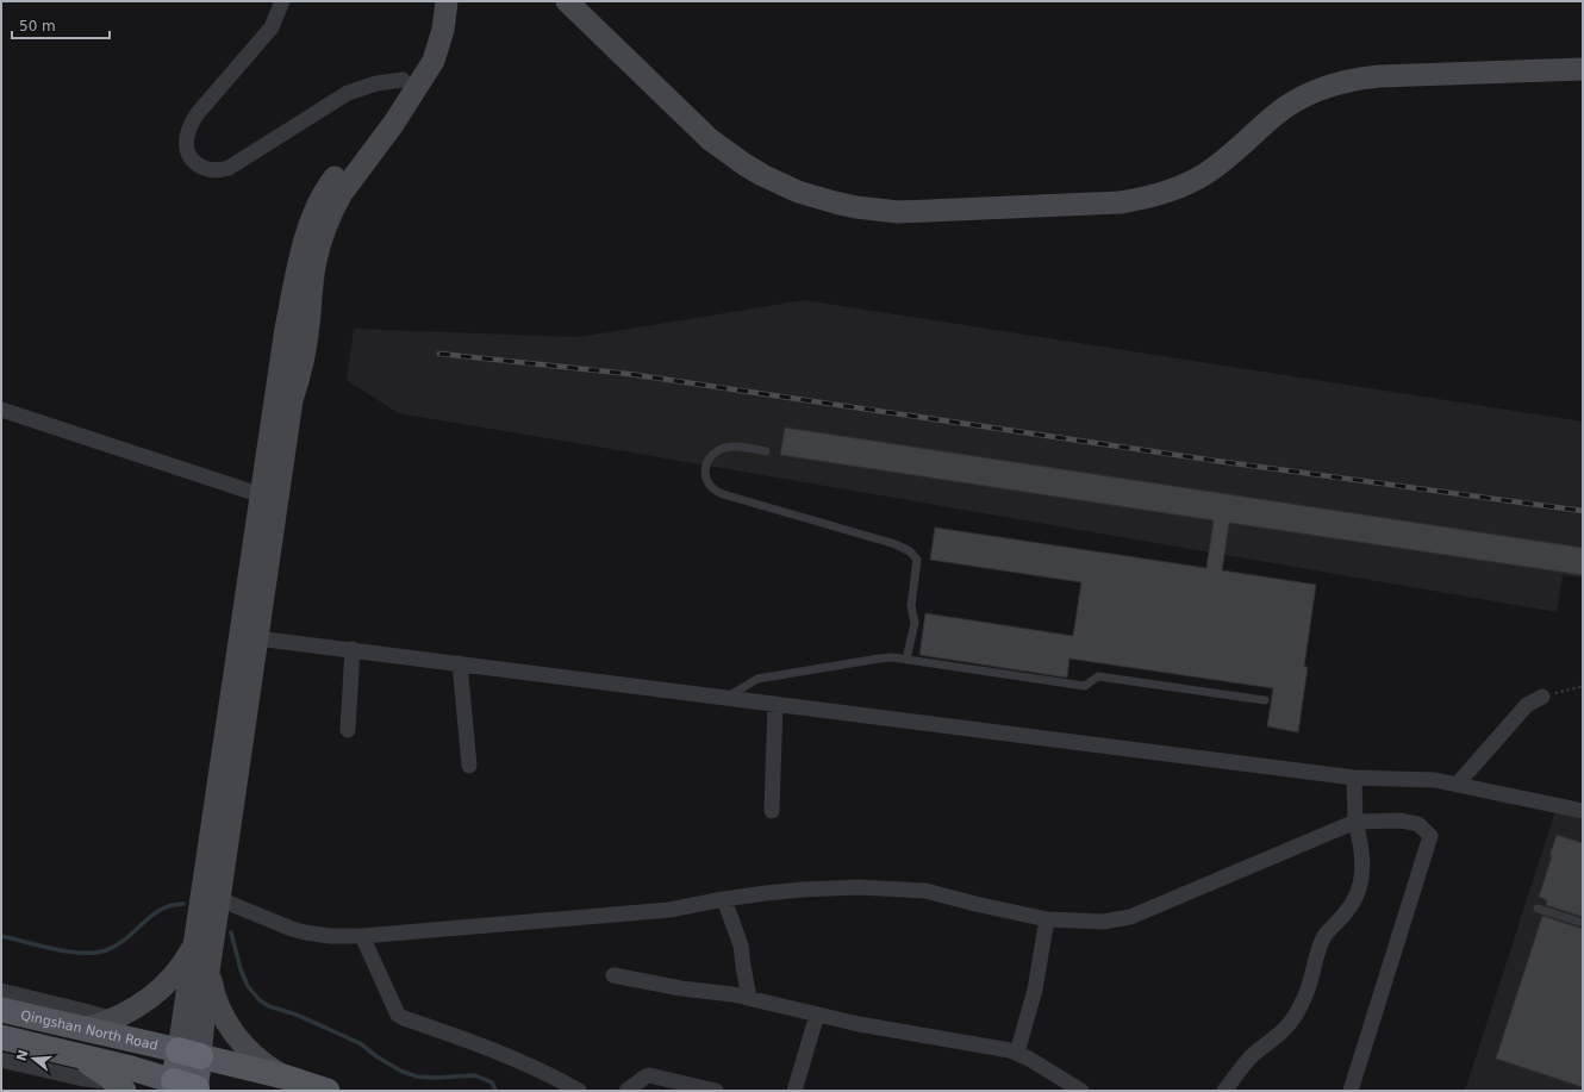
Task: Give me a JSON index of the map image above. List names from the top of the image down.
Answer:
{
  "streets": {
    "main road": ["Qingshan North Road"]
  },
  "scale_bar": "50 m",
  "north": "left"
}
